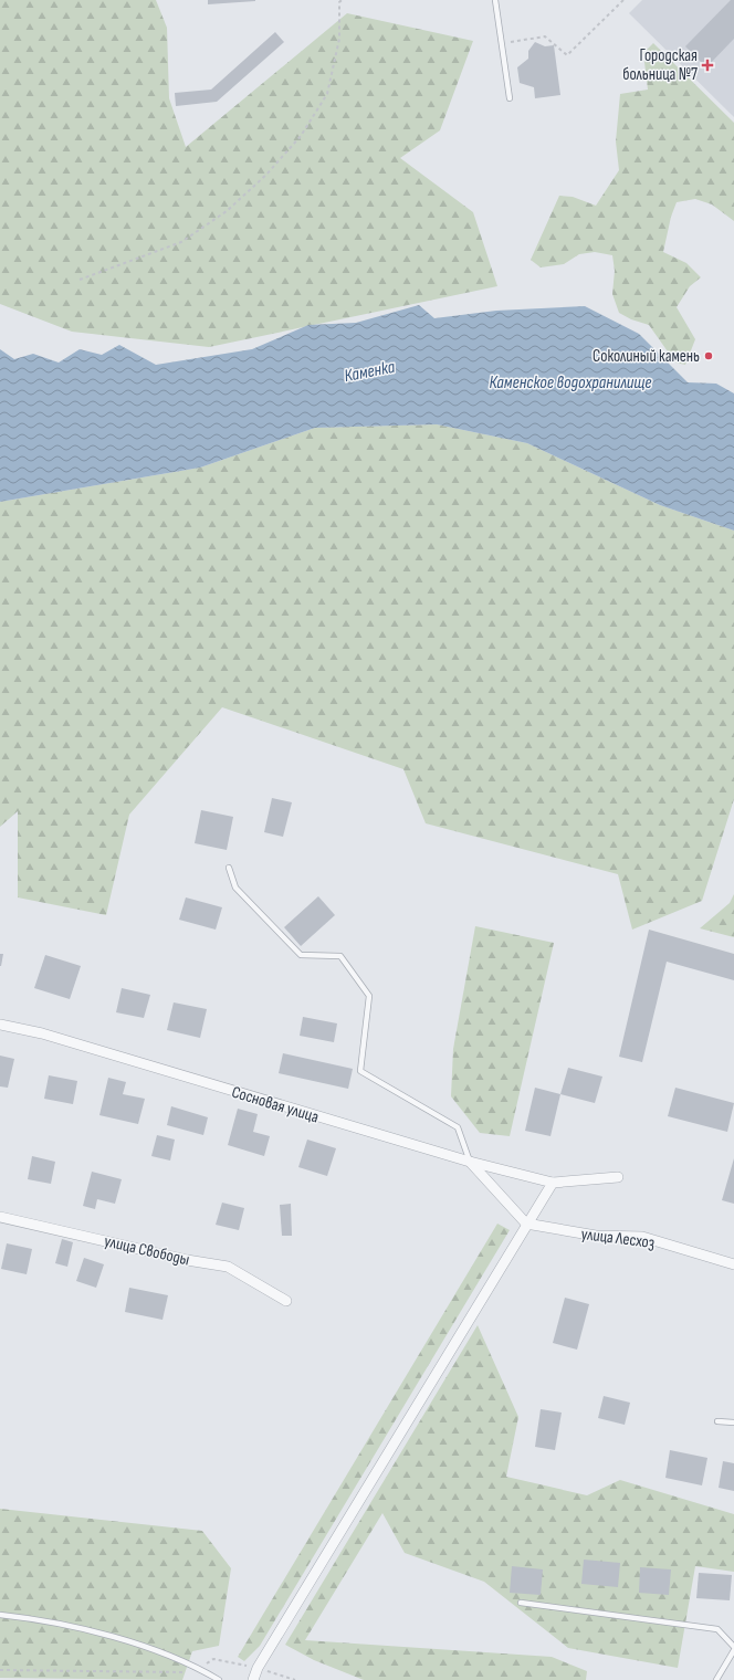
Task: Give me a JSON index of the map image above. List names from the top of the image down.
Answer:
{
  "streets": {
    "street": ["Сосновая улица", "улица Лесхоз", "улица Свободы"]
  },
  "water": ["Каменка", "Каменское водохранилище"],
  "places": {
    "health": ["Городская больница №7"],
    "other": ["Соколиный камень"]
  }
}
